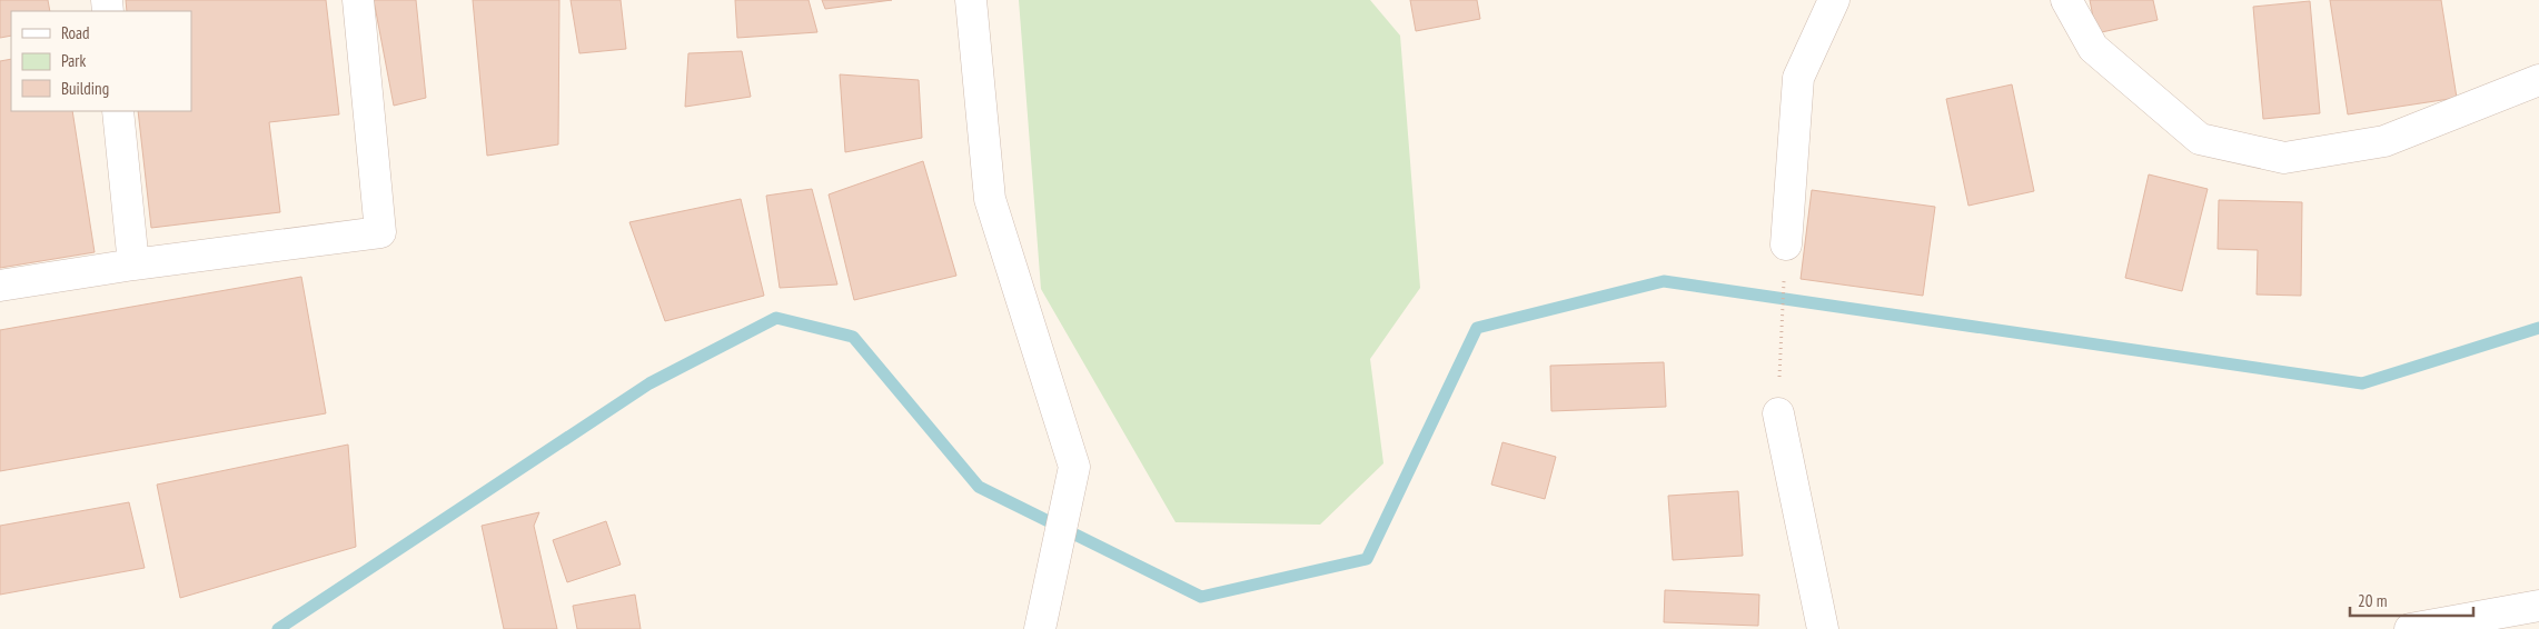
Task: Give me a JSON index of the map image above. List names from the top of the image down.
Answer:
{
  "legend": ["Road", "Park", "Building"],
  "scale_bar": "20 m"
}
